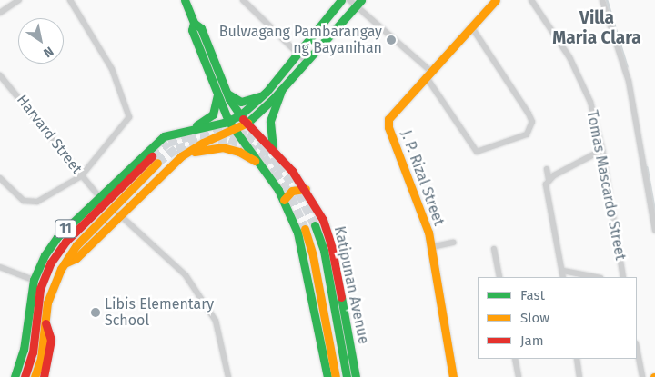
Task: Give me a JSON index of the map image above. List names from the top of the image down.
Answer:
{
  "streets": {
    "main road": ["J. P. Rizal Street", "11", "Katipunan Avenue"],
    "street": ["Harvard Street", "Tomas Mascardo Street"]
  },
  "crossings": [
    ["11", "Katipunan Avenue"]
  ],
  "districts": ["Villa Maria Clara"],
  "places": ["Bulwagang Pambarangay ng Bayanihan", "Libis Elementary School"],
  "legend": ["Fast", "Slow", "Jam"],
  "north": "bottom right"
}
